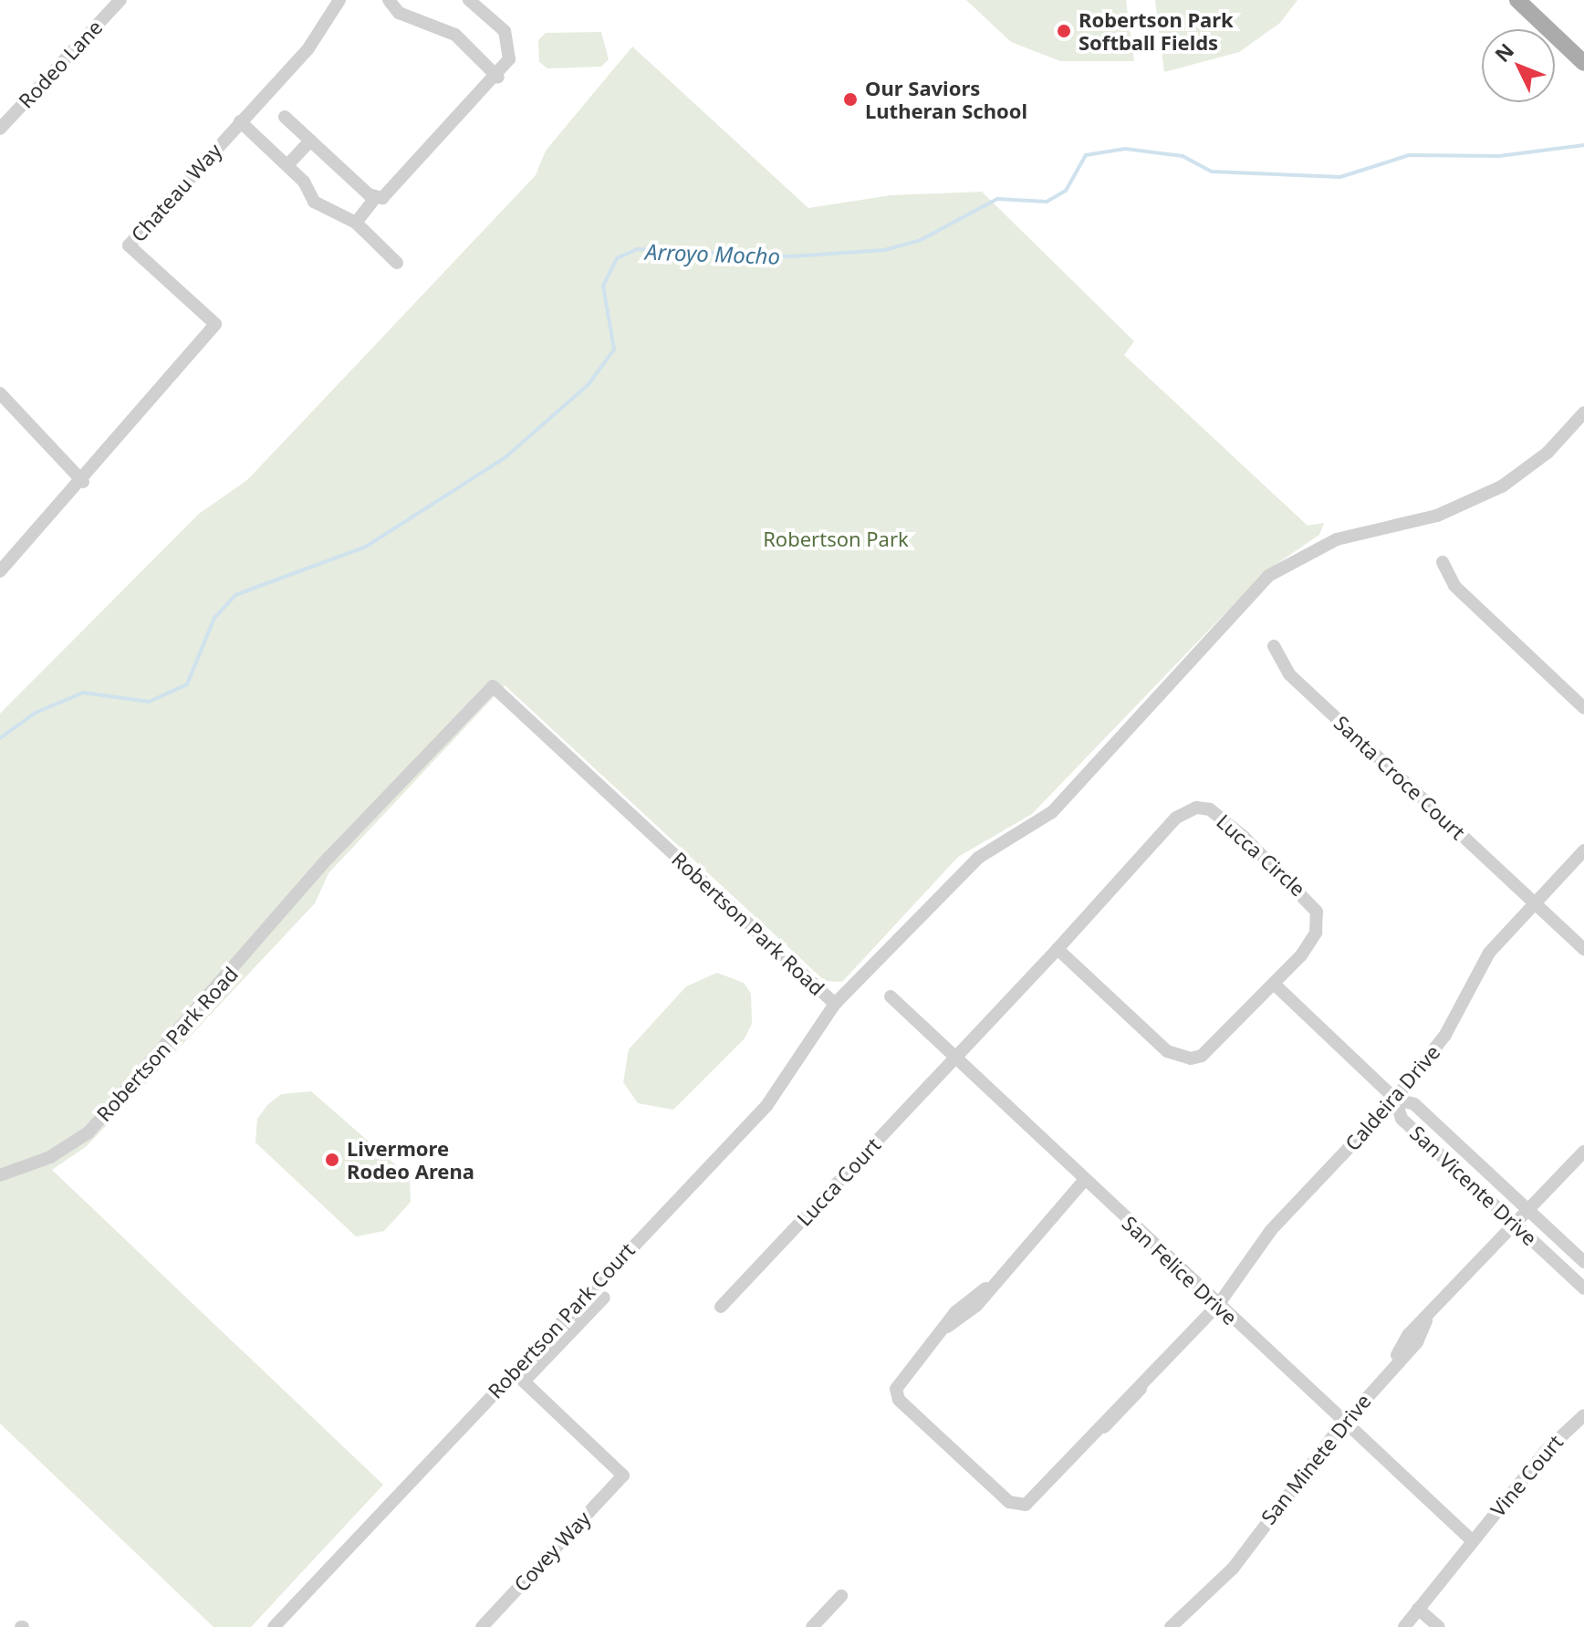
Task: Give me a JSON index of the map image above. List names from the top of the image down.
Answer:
{
  "streets": {
    "street": [
      "Rodeo Lane",
      "Chateau Way",
      "Santa Croce Court",
      "Lucca Circle",
      "Robertson Park Road",
      "Caldeira Drive",
      "Lucca Court",
      "San Vicente Drive",
      "San Felice Drive",
      "Robertson Park Court",
      "San Minete Drive",
      "Vine Court",
      "Covey Way"
    ]
  },
  "crossings": [
    ["Santa Croce Court", "Caldeira Drive"],
    ["Lucca Circle", "Lucca Court"],
    ["Lucca Circle", "San Felice Drive"],
    ["Robertson Park Road", "Robertson Park Court"],
    ["Caldeira Drive", "San Vicente Drive"],
    ["Caldeira Drive", "San Felice Drive"],
    ["Lucca Court", "San Felice Drive"],
    ["San Vicente Drive", "San Minete Drive"],
    ["San Felice Drive", "San Minete Drive"],
    ["San Felice Drive", "Vine Court"]
  ],
  "water": ["Arroyo Mocho"],
  "parks": ["Robertson Park"],
  "places": ["Robertson Park Softball Fields", "Our Saviors Lutheran School", "Livermore Rodeo Arena"],
  "north": "top left"
}
